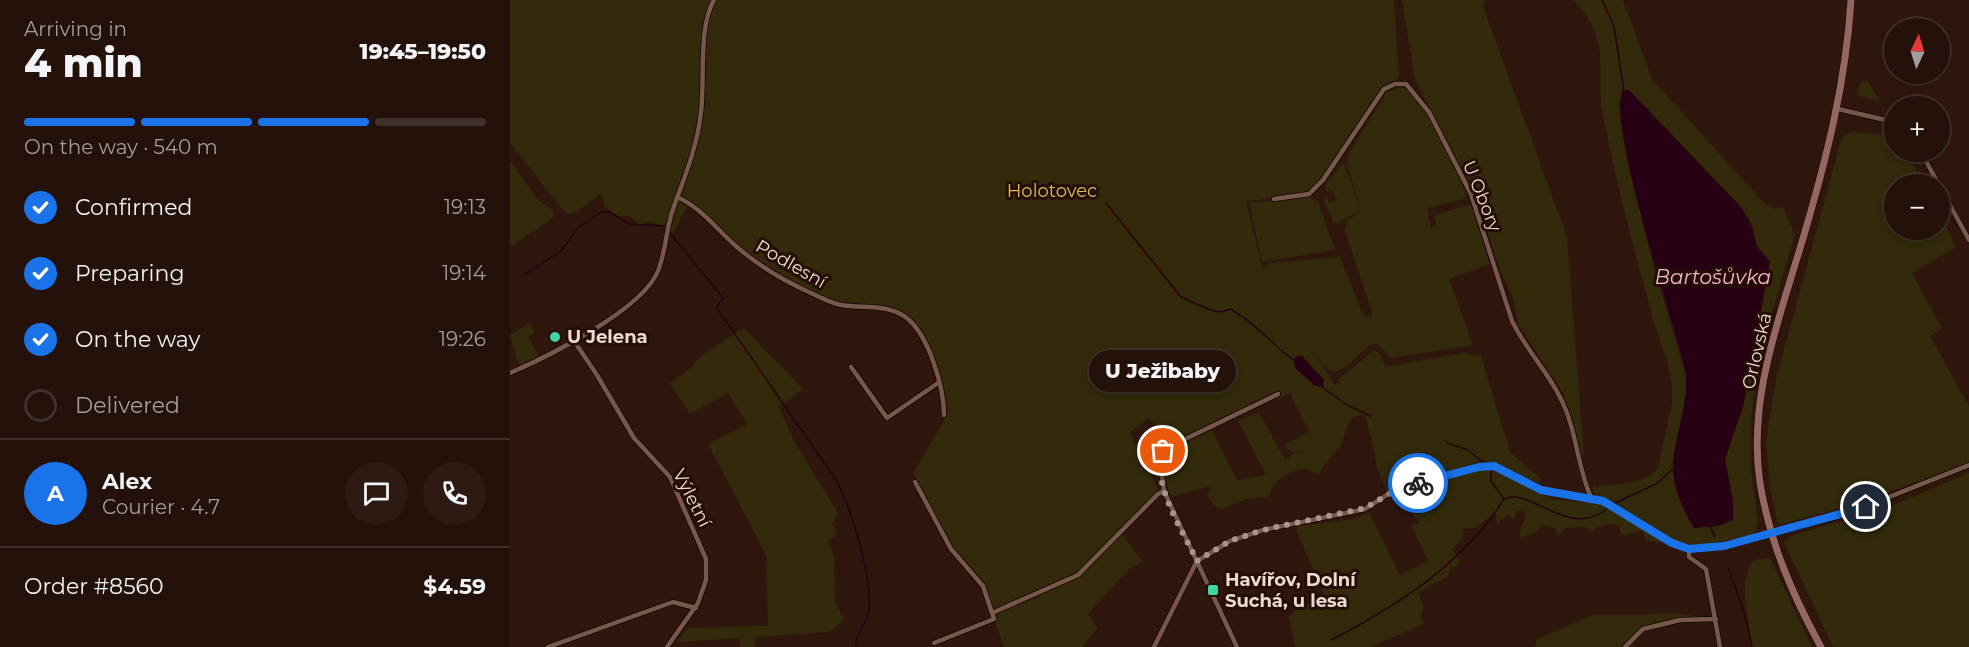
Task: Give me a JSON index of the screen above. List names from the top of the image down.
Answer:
{
  "streets": {
    "street": [
      "U Obory",
      "Podlesní",
      "Orlovská",
      "Výletní"
    ]
  },
  "water": ["Bartošůvka"],
  "parks": ["Holotovec"],
  "places": {
    "other": ["U Jelena", "U Ježibaby"],
    "transit": ["Havířov, Dolní Suchá, u lesa"]
  },
  "north": "top",
  "page": {
    "heading": ["4 min", "Arriving in", "19:45–19:50"],
    "panel": [
      "Alex",
      "Courier · 4.7",
      "Order #8560",
      "$4.59"
    ],
    "map_buttons": ["+", "−"],
    "bar": "On the way · 540 m",
    "list": [
      ["Confirmed", "19:13"],
      ["Preparing", "19:14"],
      ["On the way", "19:26"],
      "Delivered"
    ],
    "bubble": "U Ježibaby",
    "round": "A"
  }
}
